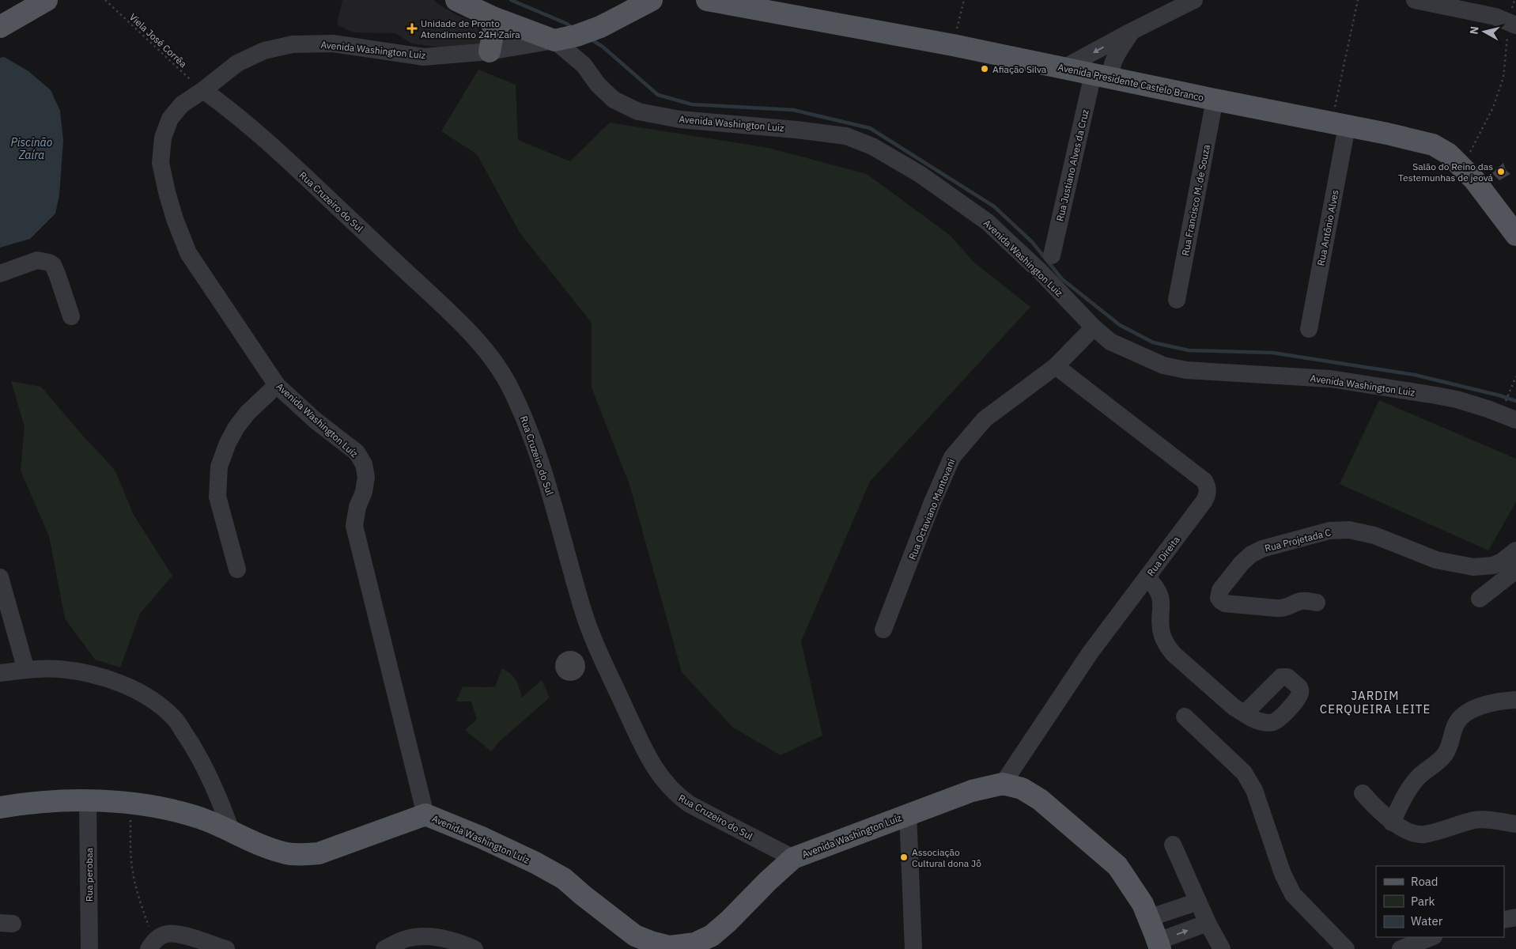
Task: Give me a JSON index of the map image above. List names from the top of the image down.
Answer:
{
  "streets": {
    "main road": ["Avenida Washington Luiz", "Avenida Presidente Castelo Branco", "Avenida Washington Luíz"],
    "street": [
      "Rua Justiano Alves da Cruz",
      "Rua Francisco M. de Souza",
      "Rua Cruzeiro do Sul",
      "Rua Antônio Alves",
      "Rua Octaviano Mantovani",
      "Rua Projetada C",
      "Rua Direita",
      "Rua perobaa"
    ],
    "path": ["Viela José Corrêa"]
  },
  "crossings": [
    ["Viela José Corrêa", "Avenida Washington Luiz"],
    ["Viela José Corrêa", "Rua Cruzeiro do Sul"],
    ["Viela José Corrêa", "Avenida Washington Luíz"],
    ["Avenida Washington Luiz", "Rua Cruzeiro do Sul"],
    ["Avenida Washington Luiz", "Avenida Washington Luíz"],
    ["Avenida Washington Luiz", "Rua Octaviano Mantovani"],
    ["Avenida Presidente Castelo Branco", "Rua Justiano Alves da Cruz"],
    ["Avenida Presidente Castelo Branco", "Rua Francisco M. de Souza"],
    ["Avenida Presidente Castelo Branco", "Rua Antônio Alves"],
    ["Rua Cruzeiro do Sul", "Avenida Washington Luíz"],
    ["Avenida Washington Luíz", "Rua Direita"],
    ["Rua Octaviano Mantovani", "Rua Direita"]
  ],
  "districts": ["JARDIM CERQUEIRA LEITE"],
  "water": ["Piscinão Zaíra"],
  "places": {
    "health": ["Unidade de Pronto Atendimento 24H Zaíra"],
    "other": ["Afiação Silva", "Salão do Reino das Testemunhas de jeová", "Associação Cultural dona Jô"]
  },
  "legend": ["Road", "Park", "Water"],
  "north": "left"
}
